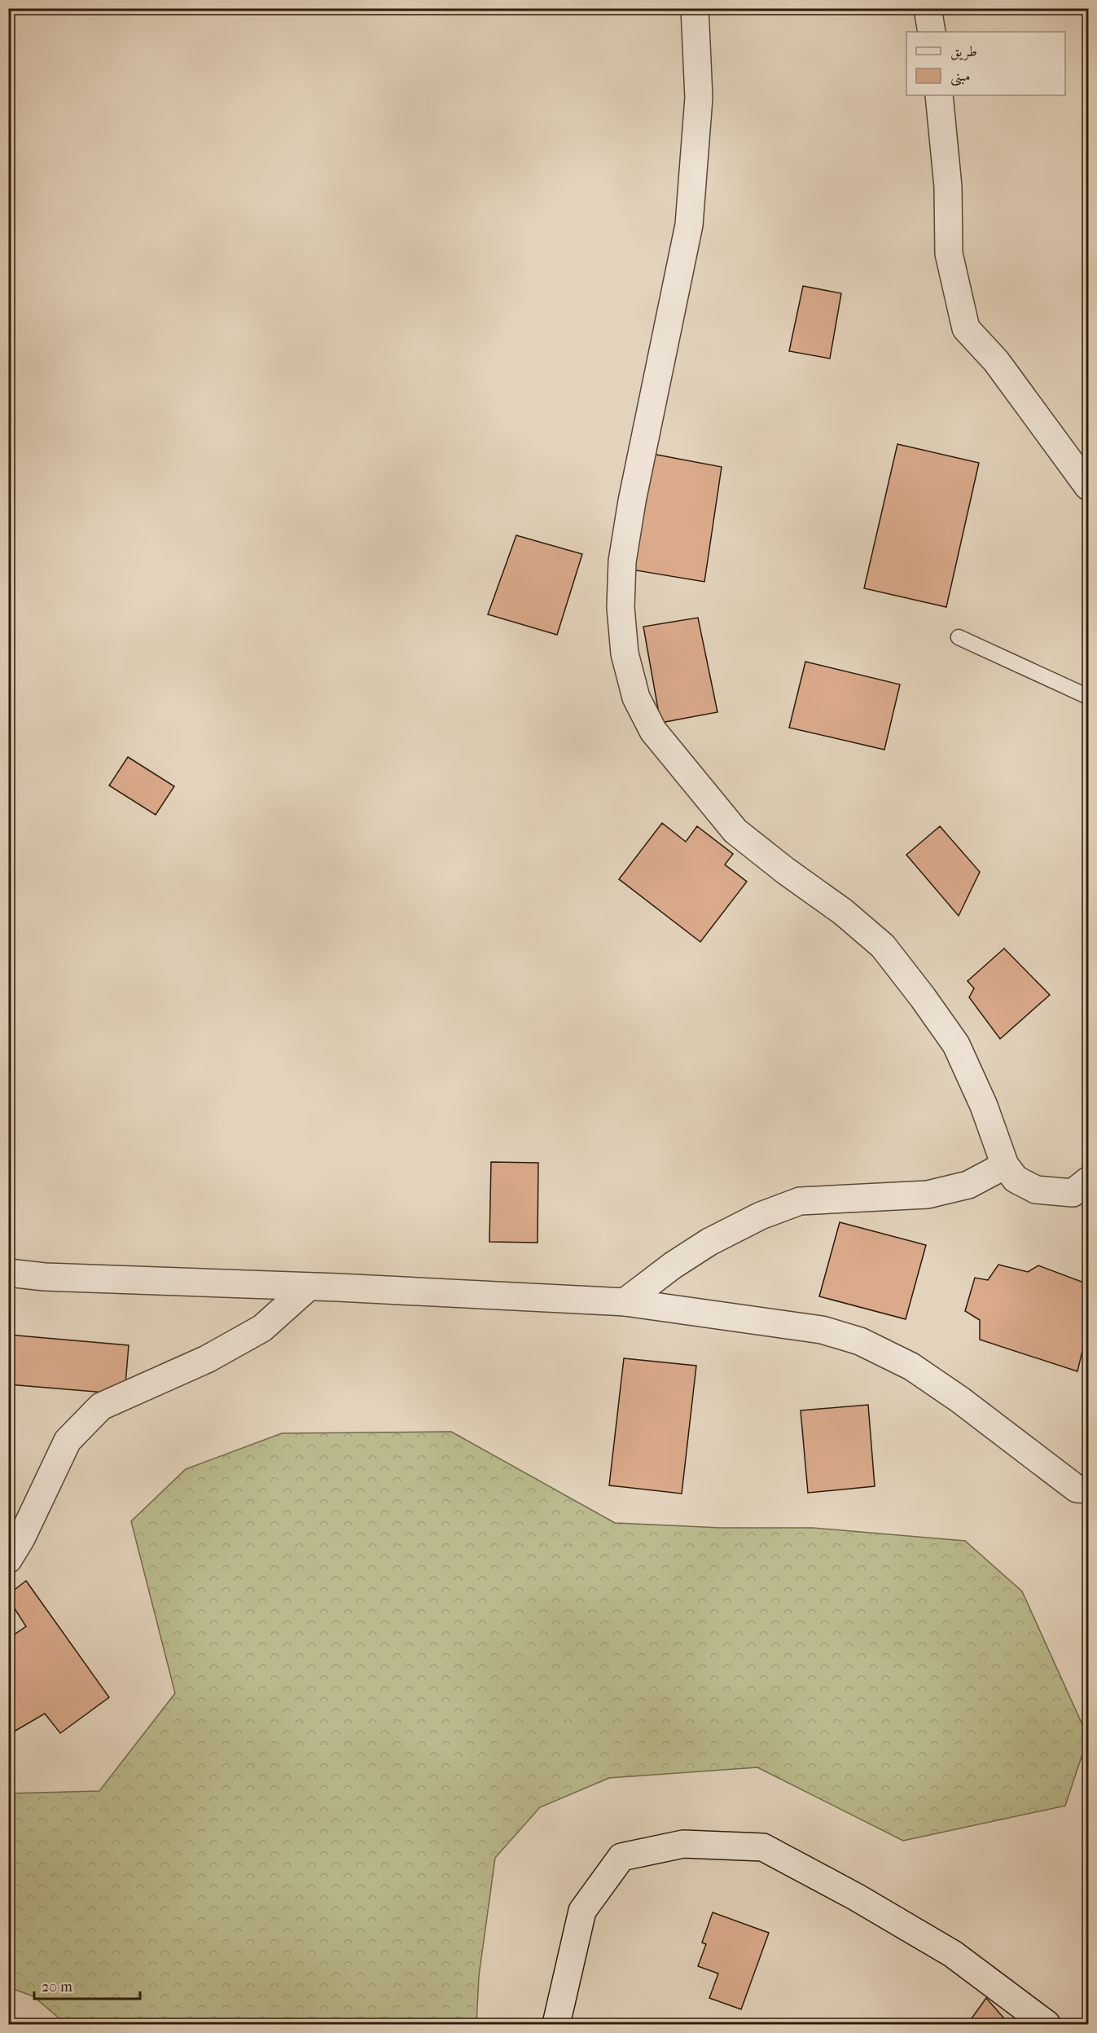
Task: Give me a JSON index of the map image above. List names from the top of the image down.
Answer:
{
  "legend": ["طريق", "مبنى"],
  "scale_bar": "20 m"
}
